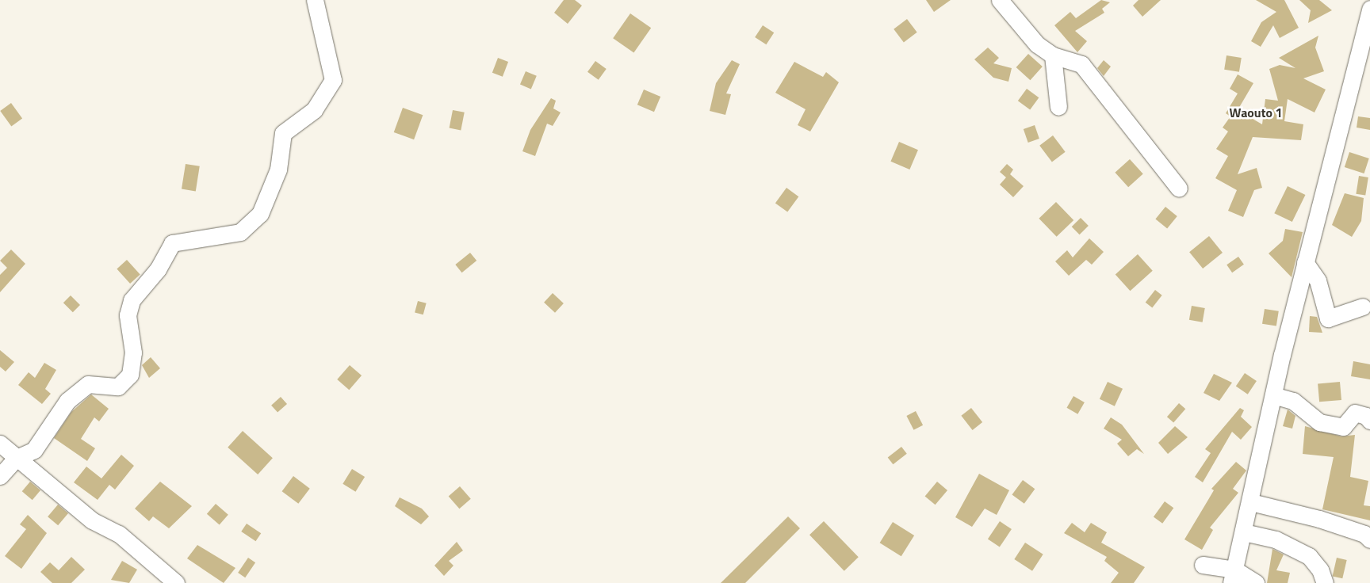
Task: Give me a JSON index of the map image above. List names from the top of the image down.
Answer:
{
  "districts": ["Waouto 1"]
}
